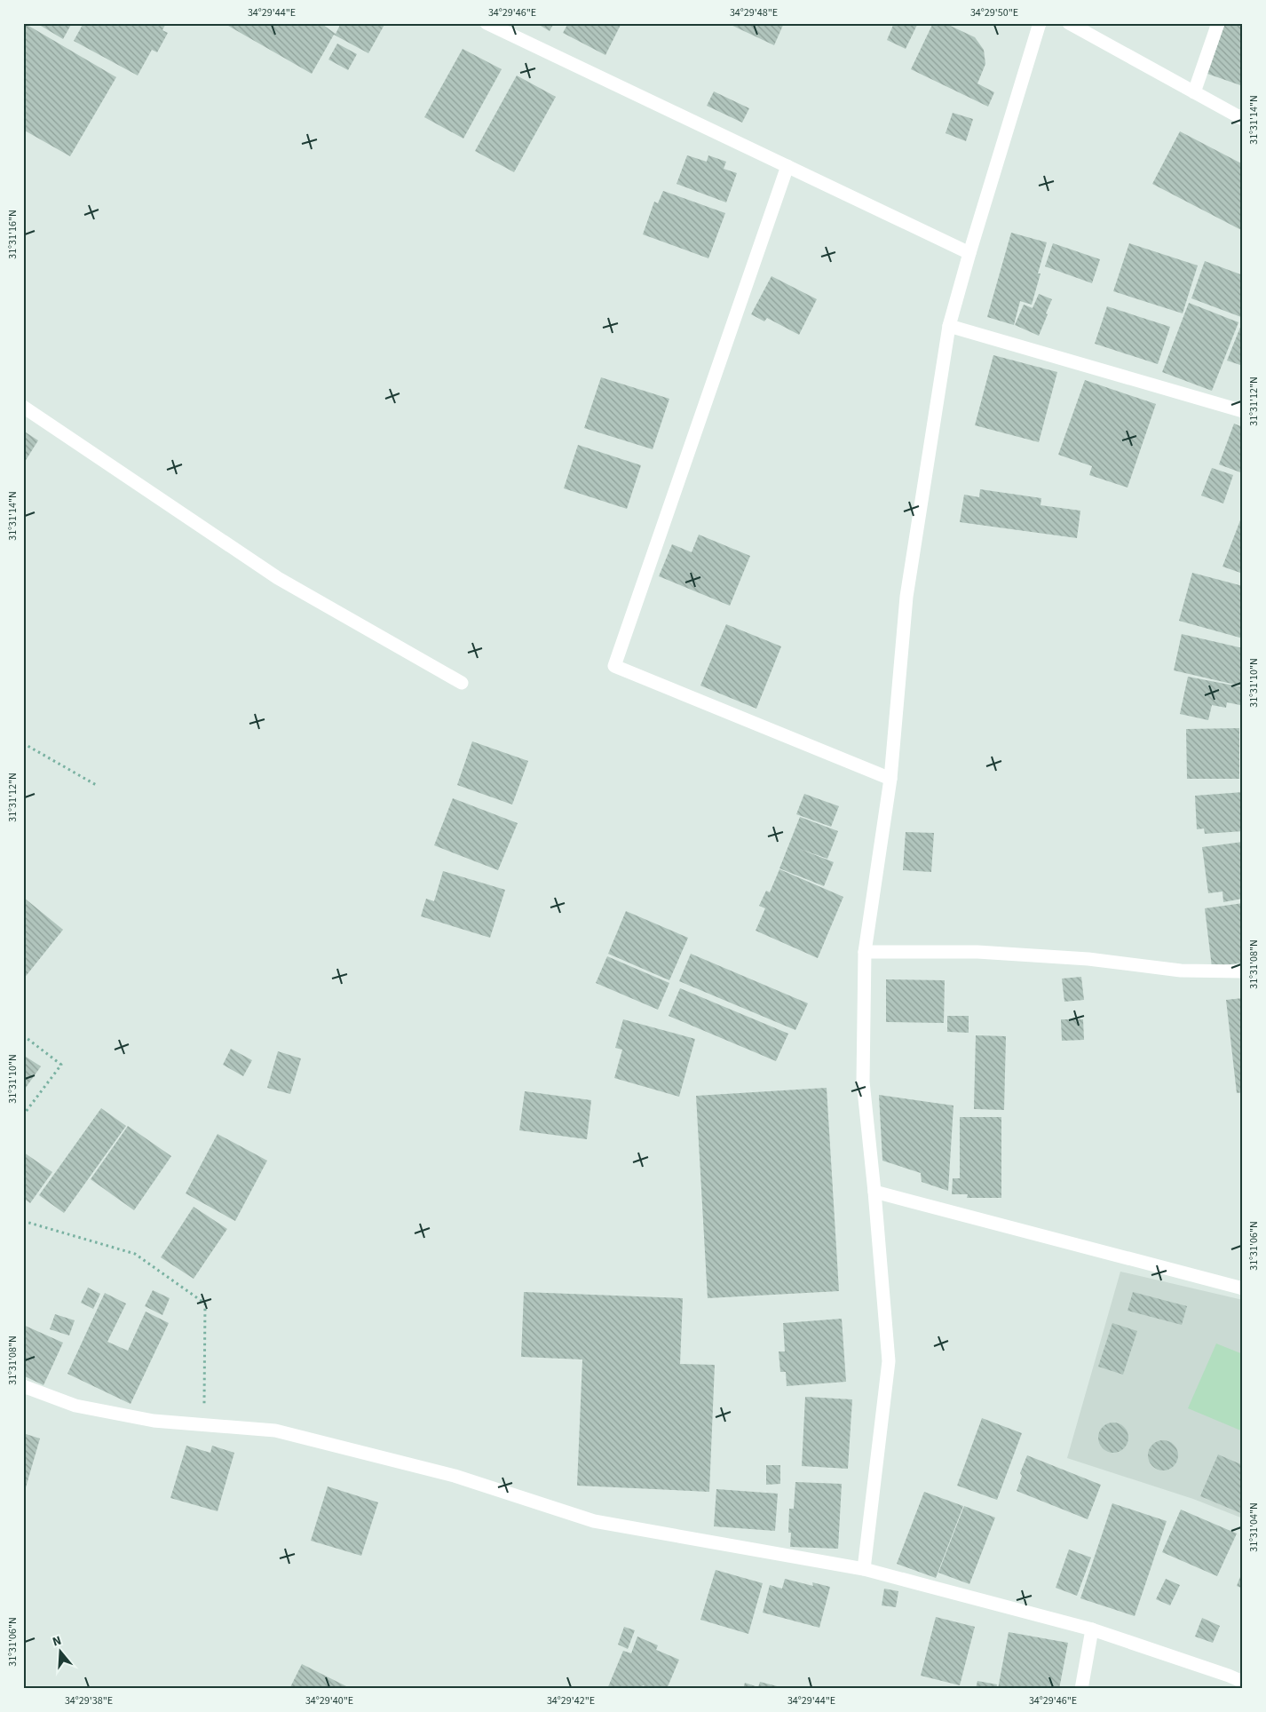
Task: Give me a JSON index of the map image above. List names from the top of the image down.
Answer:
{
  "north": "top",
  "coordinates": [
    "34°29'44\"E",
    "34°29'46\"E",
    "34°29'48\"E",
    "34°29'50\"E",
    "31°31'14\"N",
    "31°31'16\"N",
    "31°31'12\"N",
    "31°31'10\"N",
    "31°31'08\"N",
    "31°31'06\"N",
    "31°31'04\"N",
    "34°29'38\"E",
    "34°29'40\"E",
    "34°29'42\"E"
  ]
}
